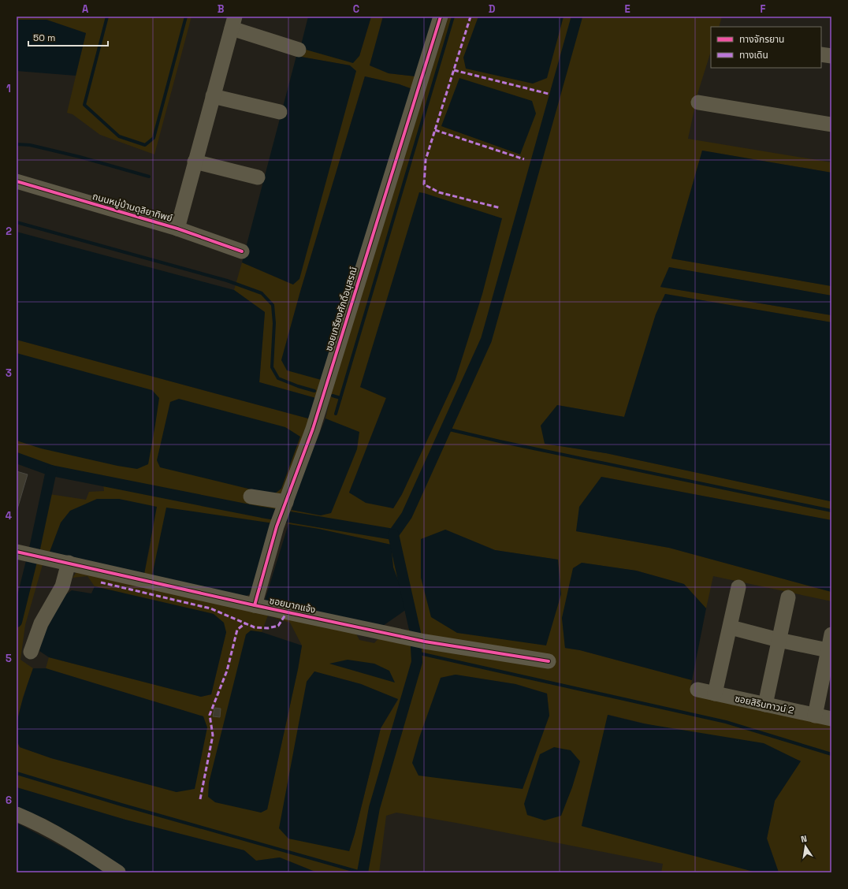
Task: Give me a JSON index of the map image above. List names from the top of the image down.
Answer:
{
  "streets": {
    "street": [
      "ถนนหมู่บ้านดุลิยาทิพย์",
      "ซอยเกรียงศักดิ์อนุสรณ์",
      "ซอยมากแจ้ง",
      "ซอยสิรินทาวน์ 2"
    ]
  },
  "crossings": [
    ["ซอยเกรียงศักดิ์อนุสรณ์", "ซอยมากแจ้ง"]
  ],
  "legend": ["ทางจักรยาน", "ทางเดิน"],
  "scale_bar": "50 m",
  "north": "top",
  "grid": {
    "columns": [
      "A",
      "B",
      "C",
      "D",
      "E",
      "F"
    ],
    "rows": [
      "1",
      "2",
      "3",
      "4",
      "5",
      "6"
    ]
  }
}
